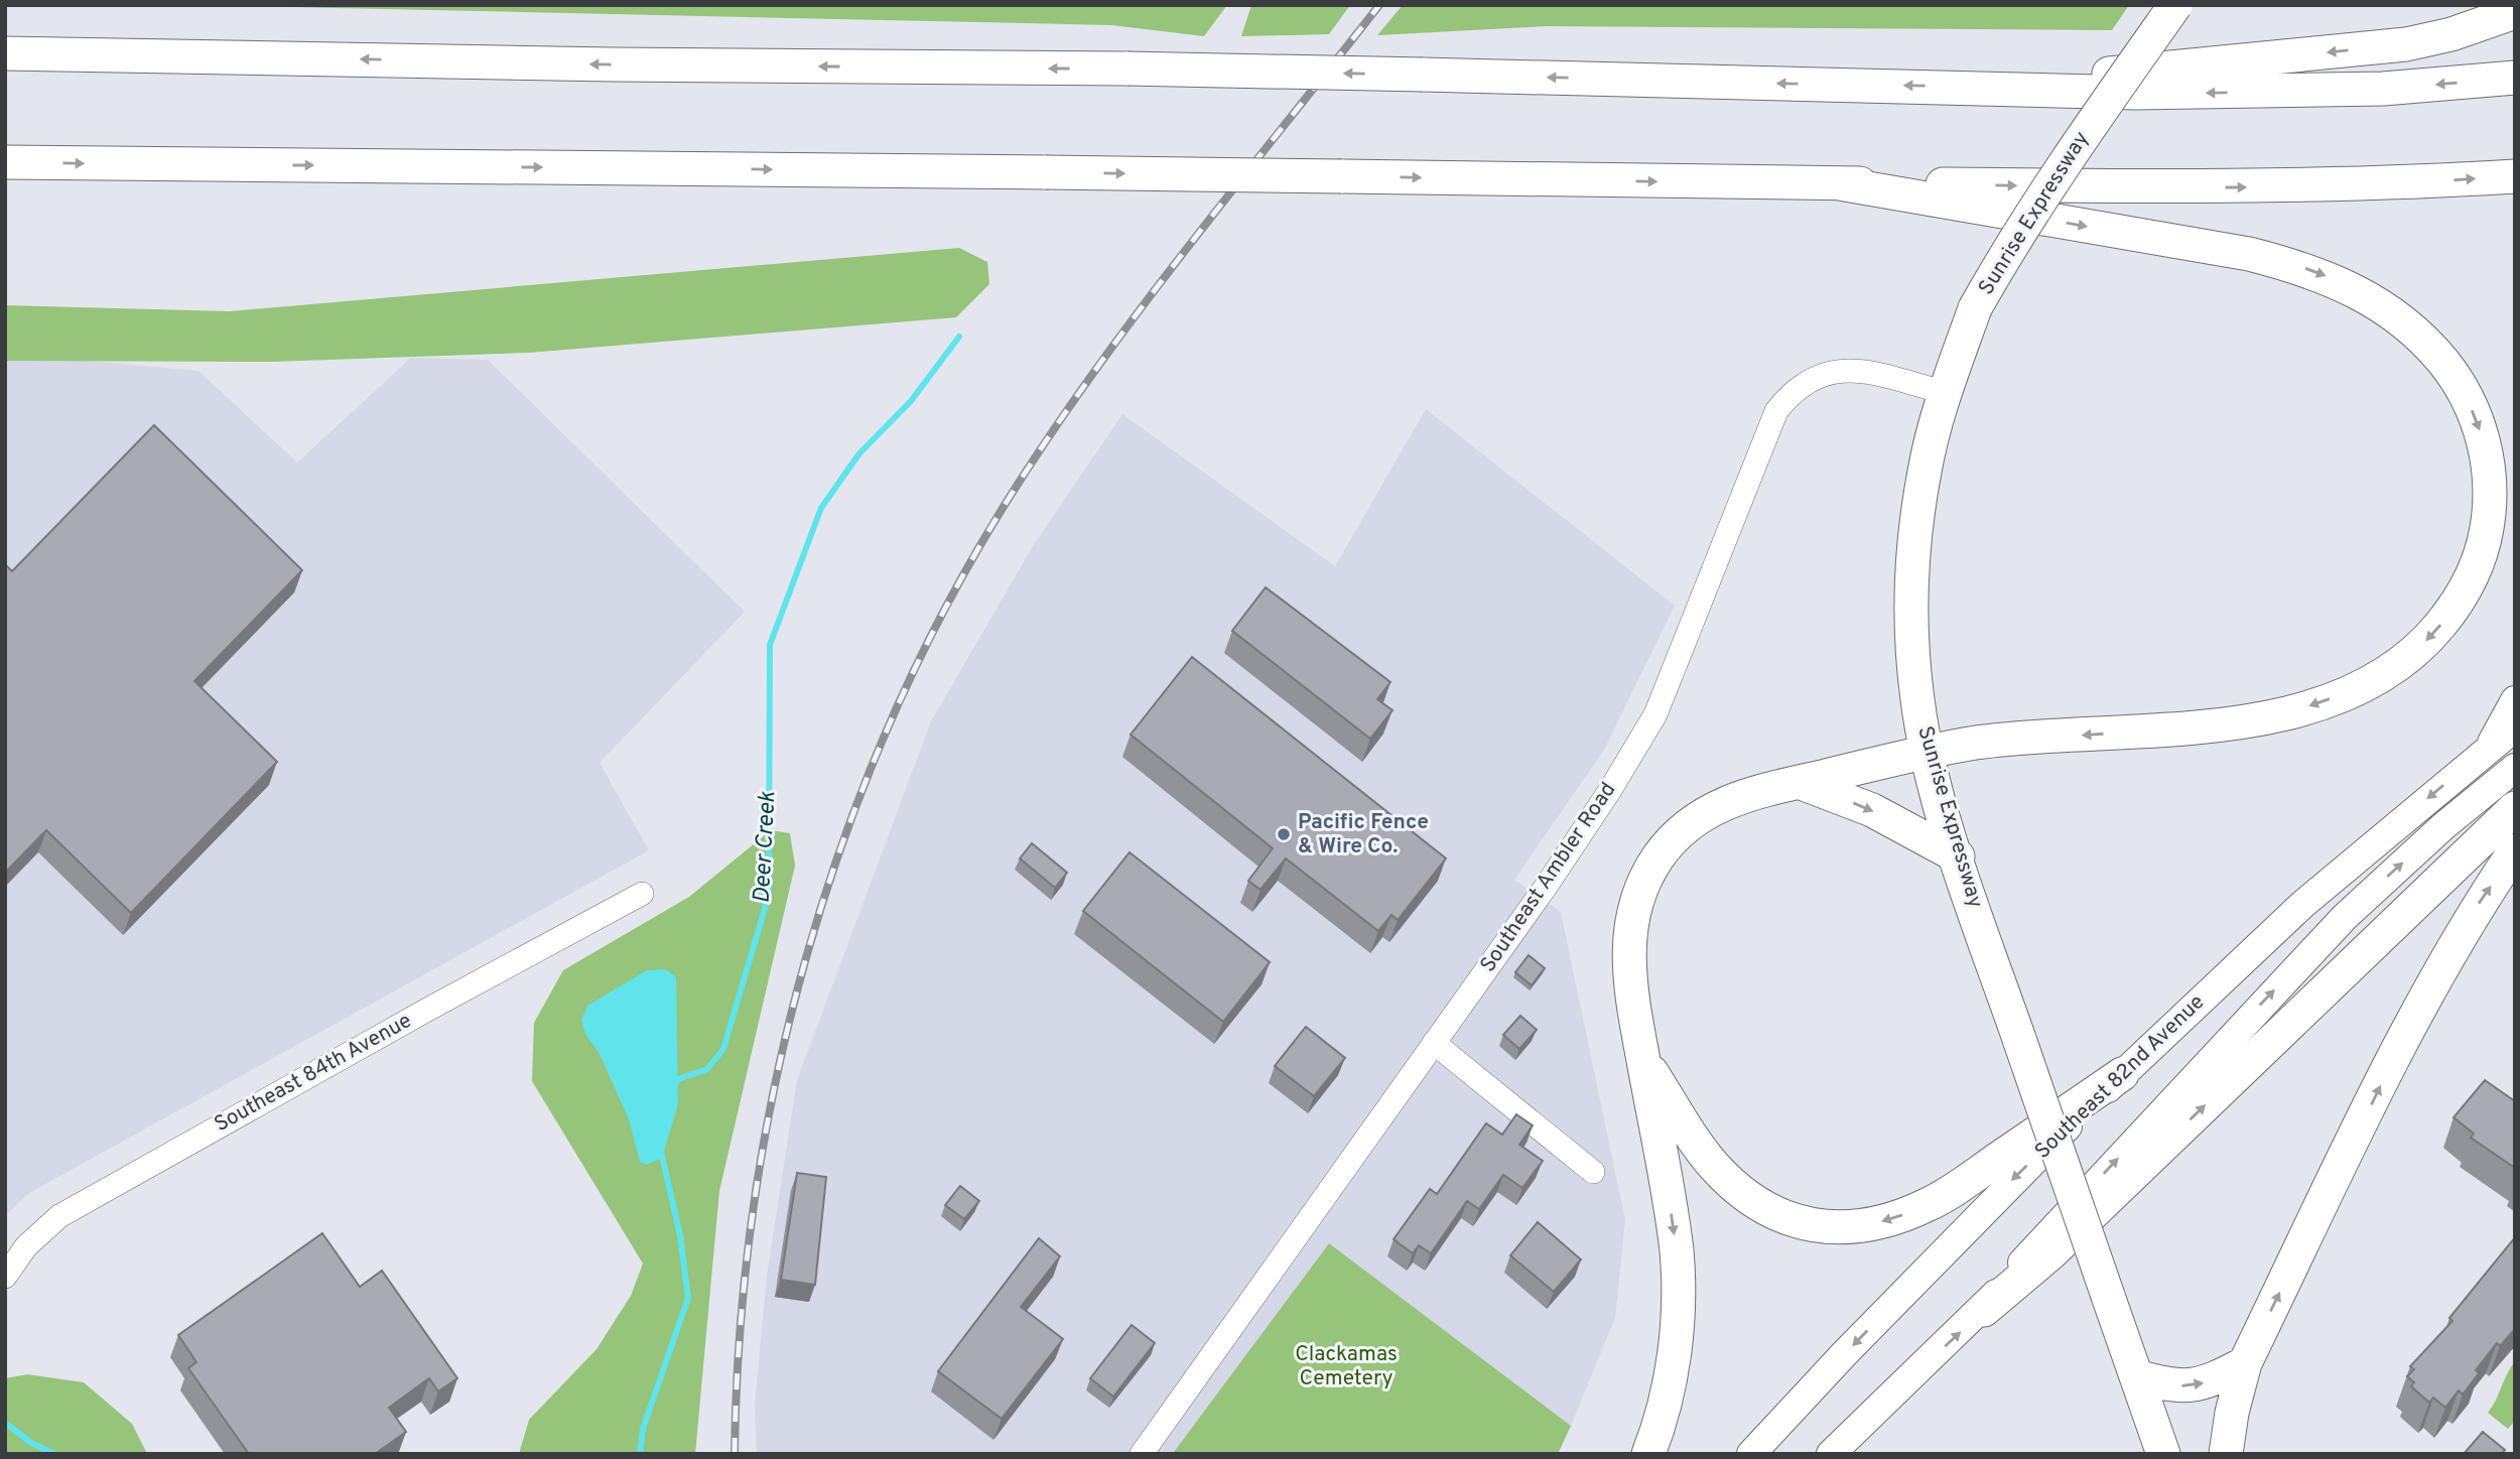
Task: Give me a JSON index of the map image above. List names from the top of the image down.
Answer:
{
  "streets": {
    "highway": ["Sunrise Expressway"],
    "main road": ["Southeast 82nd Avenue"],
    "street": ["Southeast Ambler Road", "Southeast 84th Avenue"]
  },
  "crossings": [
    ["Sunrise Expressway", "Southeast Ambler Road"]
  ],
  "water": ["Deer Creek"],
  "parks": ["Clackamas Cemetery"],
  "places": ["Pacific Fence & Wire Co."]
}
